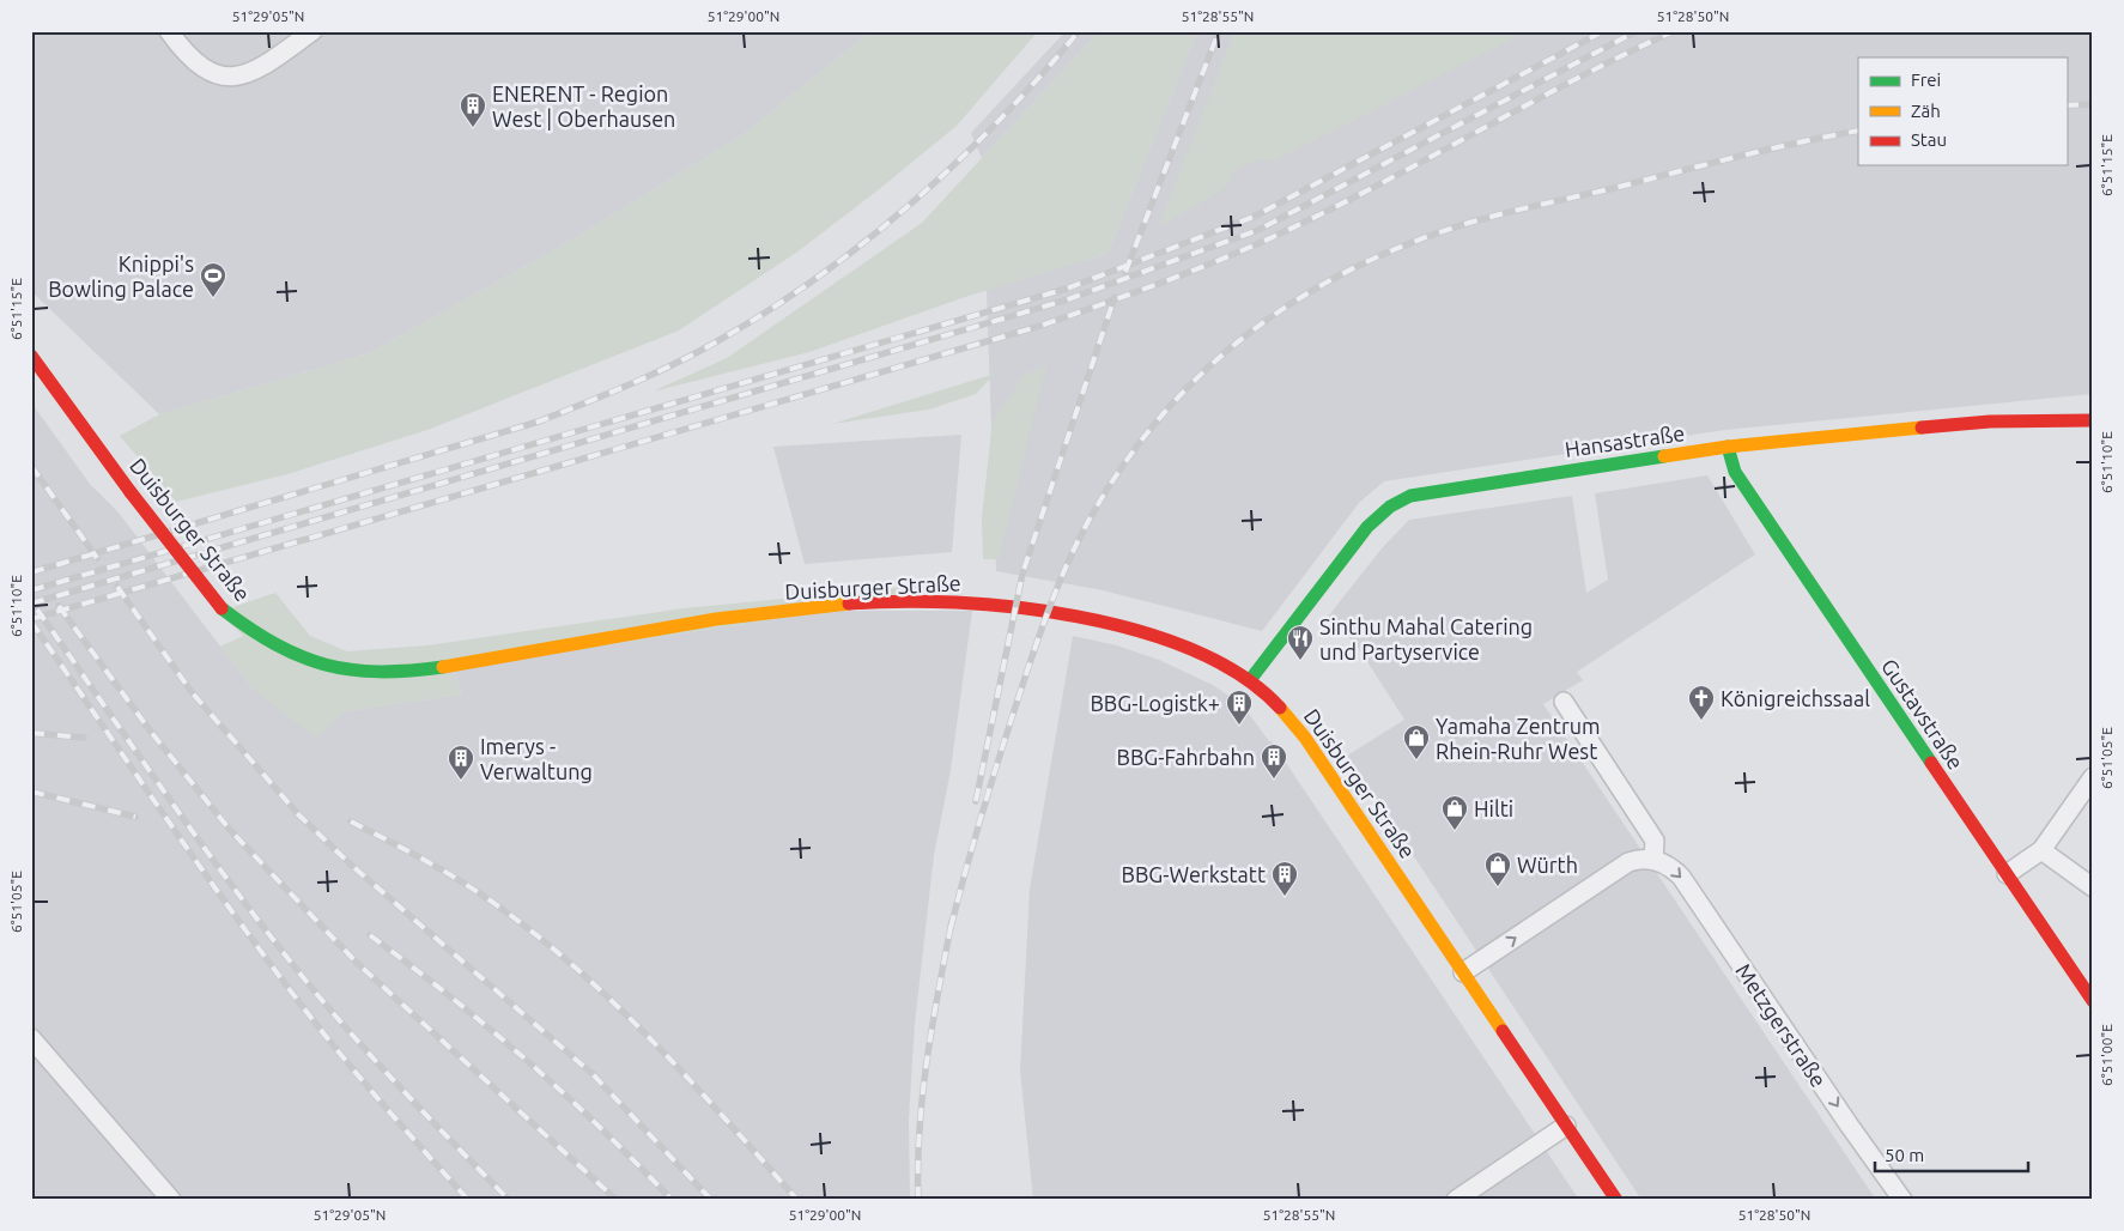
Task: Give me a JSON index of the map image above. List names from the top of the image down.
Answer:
{
  "streets": {
    "main road": ["Hansastraße", "Duisburger Straße", "Gustavstraße"],
    "street": ["Metzgerstraße"]
  },
  "crossings": [
    ["Hansastraße", "Duisburger Straße"],
    ["Hansastraße", "Gustavstraße"]
  ],
  "one_way": ["Metzgerstraße"],
  "places": {
    "building": [
      "ENERENT - Region West | Oberhausen",
      "BBG-Logistk+",
      "BBG-Fahrbahn",
      "Imerys - Verwaltung",
      "BBG-Werkstatt"
    ],
    "sports": ["Knippi's Bowling Palace"],
    "restaurant": ["Sinthu Mahal Catering und Partyservice"],
    "church": ["Königreichssaal"],
    "shop": ["Yamaha Zentrum Rhein-Ruhr West", "Hilti", "Würth"]
  },
  "legend": ["Frei", "Zäh", "Stau"],
  "scale_bar": "50 m",
  "coordinates": [
    "51°29'05\"N",
    "51°29'00\"N",
    "51°28'55\"N",
    "51°28'50\"N",
    "6°51'15\"E",
    "6°51'10\"E",
    "6°51'05\"E",
    "6°51'00\"E"
  ]
}
